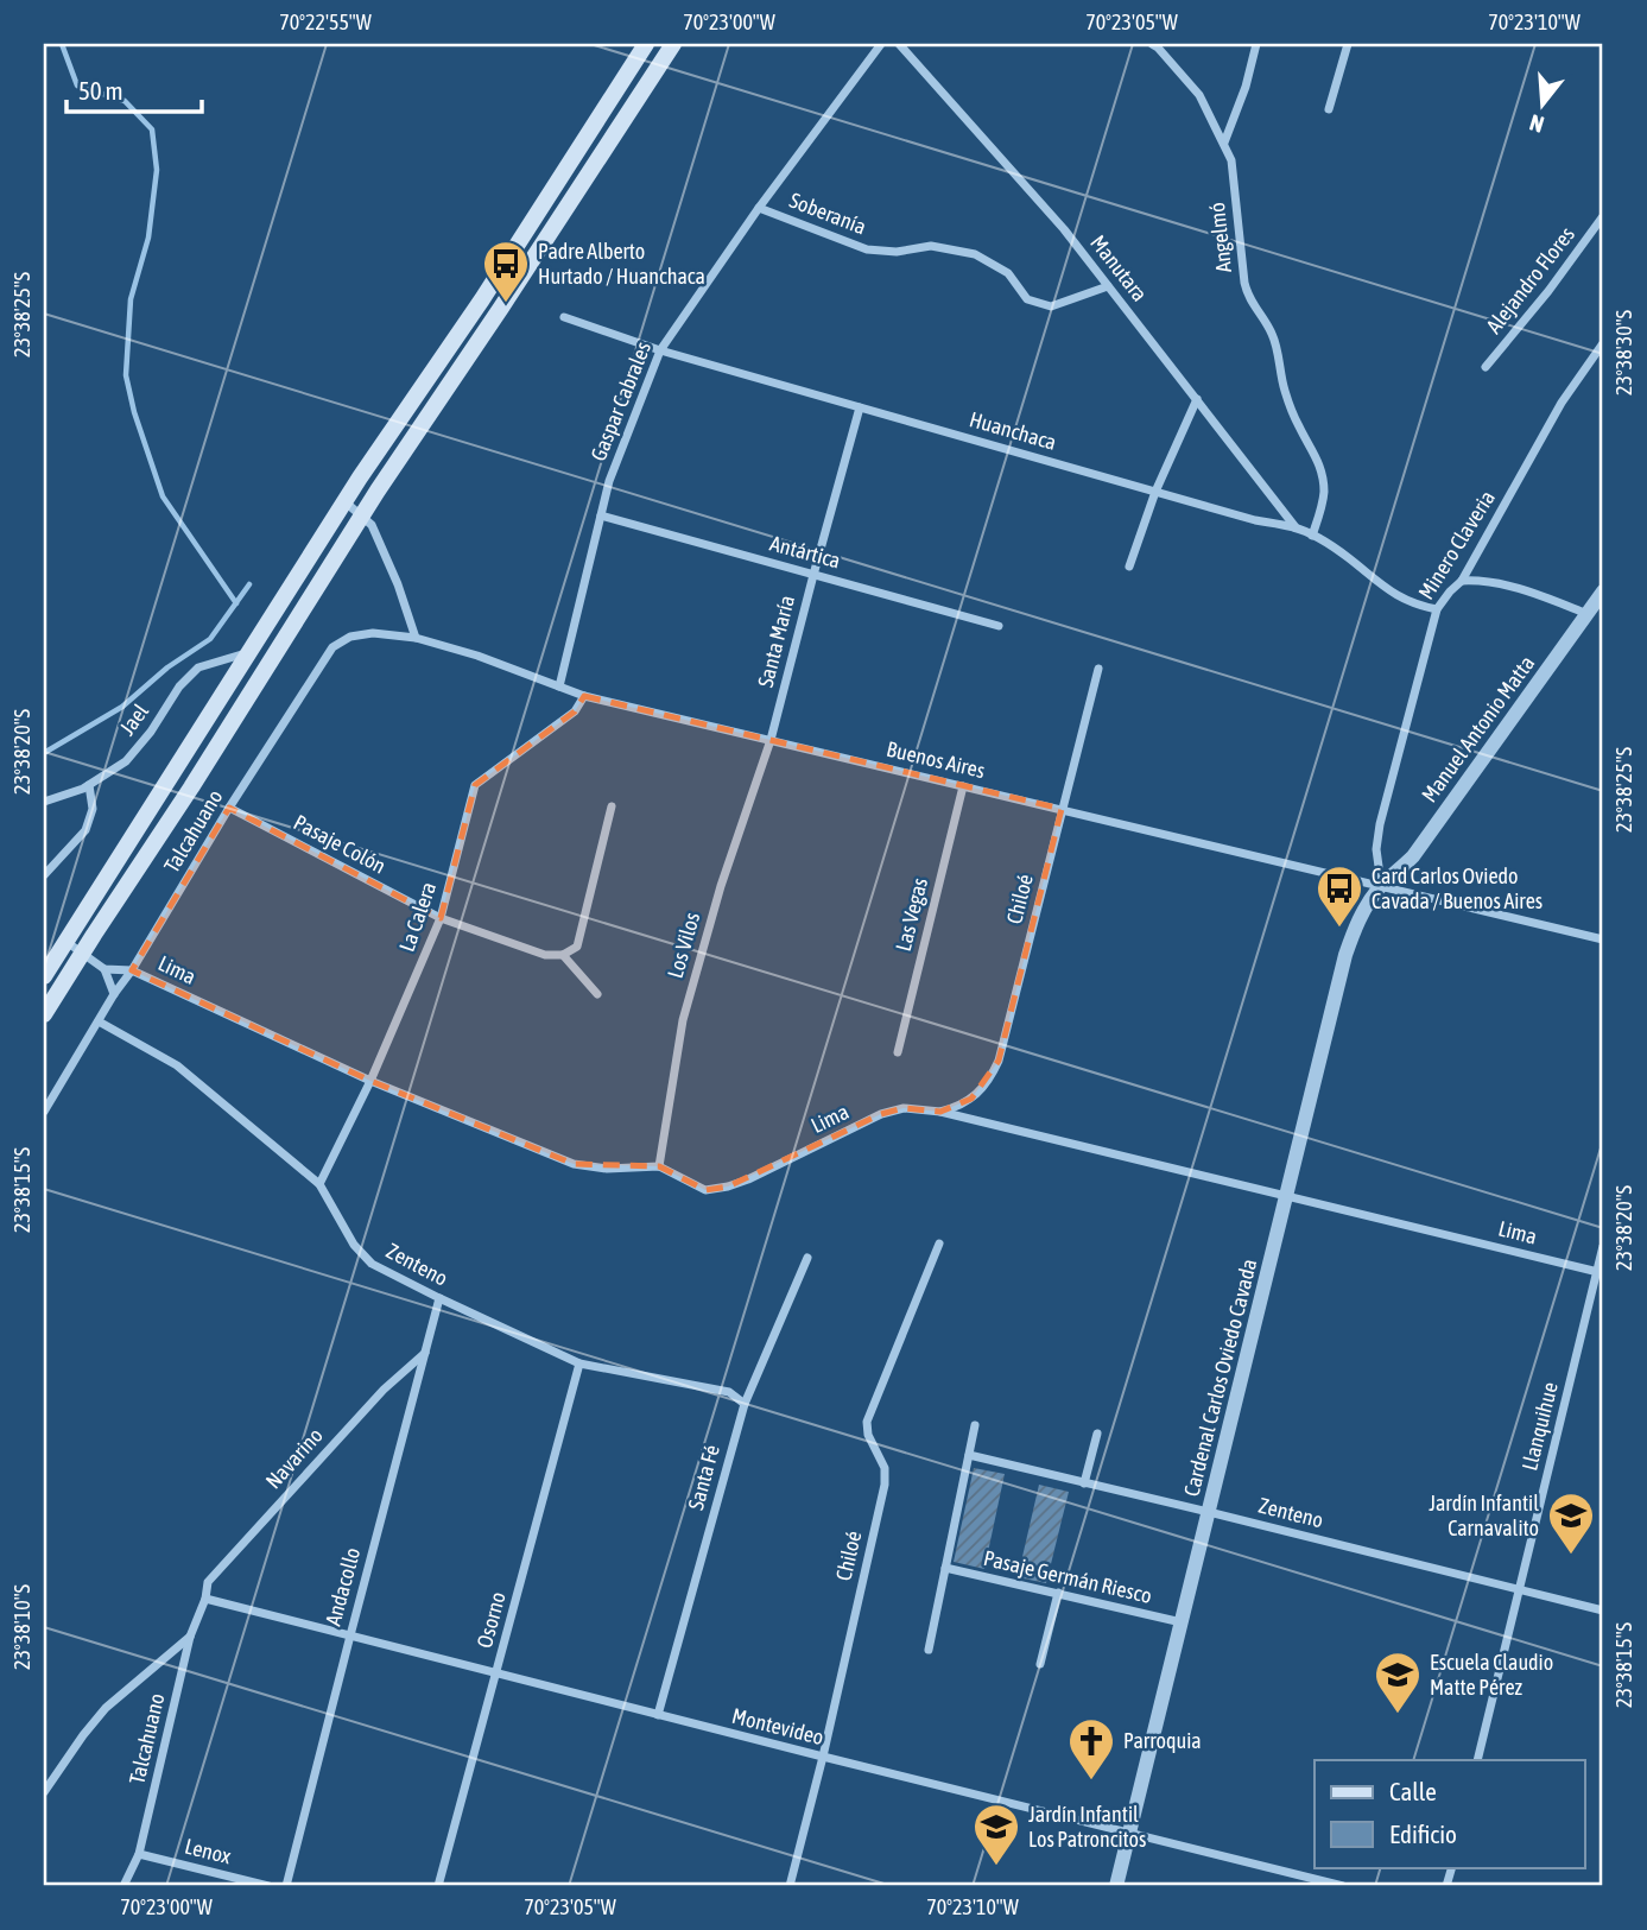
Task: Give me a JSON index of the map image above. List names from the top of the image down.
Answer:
{
  "streets": {
    "street": [
      "Soberanía",
      "Angelmó",
      "Manutara",
      "Alejandro Flores",
      "Gaspar Cabrales",
      "Huanchaca",
      "Minero Claveria",
      "Antártica",
      "Santa María",
      "Jael",
      "Manuel Antonio Matta",
      "Buenos Aires",
      "Talcahuano",
      "Pasaje Colón",
      "Chiloé",
      "Las Vegas",
      "La Calera",
      "Los Vilos",
      "Lima",
      "Zenteno",
      "Cardenal Carlos Oviedo Cavada",
      "Llanquihue",
      "Navarino",
      "Santa Fé",
      "Pasaje Germán Riesco",
      "Andacollo",
      "Osorno",
      "Montevideo",
      "Lenox"
    ]
  },
  "crossings": [
    ["Soberanía", "Manutara"],
    ["Soberanía", "Gaspar Cabrales"],
    ["Angelmó", "Huanchaca"],
    ["Manutara", "Huanchaca"],
    ["Gaspar Cabrales", "Huanchaca"],
    ["Gaspar Cabrales", "Antártica"],
    ["Gaspar Cabrales", "Buenos Aires"],
    ["Huanchaca", "Minero Claveria"],
    ["Huanchaca", "Santa María"],
    ["Minero Claveria", "Manuel Antonio Matta"],
    ["Minero Claveria", "Buenos Aires"],
    ["Minero Claveria", "Cardenal Carlos Oviedo Cavada"],
    ["Antártica", "Santa María"],
    ["Santa María", "Buenos Aires"],
    ["Santa María", "Los Vilos"],
    ["Manuel Antonio Matta", "Buenos Aires"],
    ["Manuel Antonio Matta", "Cardenal Carlos Oviedo Cavada"],
    ["Buenos Aires", "Talcahuano"],
    ["Buenos Aires", "Chiloé"],
    ["Buenos Aires", "Las Vegas"],
    ["Buenos Aires", "La Calera"],
    ["Buenos Aires", "Los Vilos"],
    ["Buenos Aires", "Cardenal Carlos Oviedo Cavada"],
    ["Talcahuano", "Pasaje Colón"],
    ["Talcahuano", "Lima"],
    ["Talcahuano", "Zenteno"],
    ["Talcahuano", "Navarino"],
    ["Talcahuano", "Montevideo"],
    ["Talcahuano", "Lenox"],
    ["Pasaje Colón", "La Calera"],
    ["Chiloé", "Lima"],
    ["Chiloé", "Montevideo"],
    ["La Calera", "Lima"],
    ["La Calera", "Zenteno"],
    ["Los Vilos", "Lima"],
    ["Lima", "Cardenal Carlos Oviedo Cavada"],
    ["Lima", "Llanquihue"],
    ["Zenteno", "Cardenal Carlos Oviedo Cavada"],
    ["Zenteno", "Llanquihue"],
    ["Zenteno", "Santa Fé"],
    ["Zenteno", "Andacollo"],
    ["Zenteno", "Osorno"],
    ["Cardenal Carlos Oviedo Cavada", "Pasaje Germán Riesco"],
    ["Cardenal Carlos Oviedo Cavada", "Montevideo"],
    ["Navarino", "Andacollo"],
    ["Navarino", "Montevideo"],
    ["Santa Fé", "Montevideo"],
    ["Andacollo", "Montevideo"],
    ["Osorno", "Montevideo"]
  ],
  "places": {
    "bus stop": ["Padre Alberto Hurtado / Huanchaca", "Card Carlos Oviedo Cavada / Buenos Aires"],
    "school or university": ["Jardín Infantil Carnavalito", "Escuela Claudio Matte Pérez", "Jardín Infantil Los Patroncitos"],
    "church": ["Parroquia"]
  },
  "legend": ["Calle", "Edificio"],
  "scale_bar": "50 m",
  "north": "bottom",
  "coordinates": [
    "70°22'55\"W",
    "70°23'00\"W",
    "70°23'05\"W",
    "70°23'10\"W",
    "23°38'25\"S",
    "23°38'30\"S",
    "23°38'20\"S",
    "23°38'15\"S",
    "23°38'10\"S"
  ]
}
